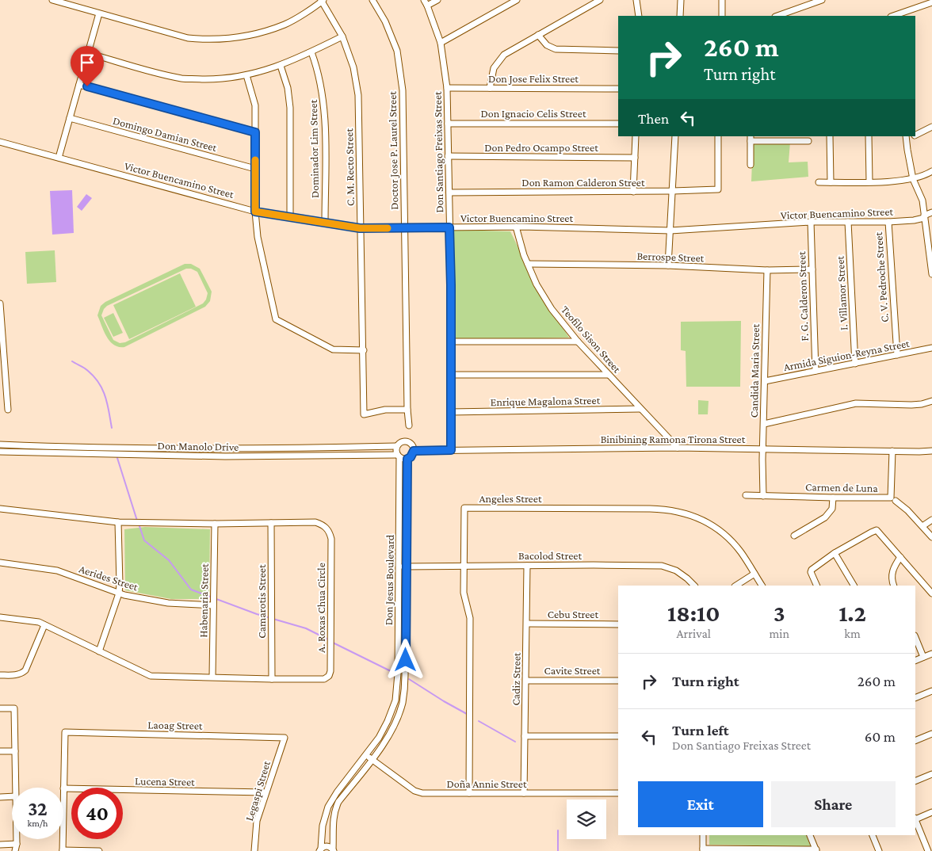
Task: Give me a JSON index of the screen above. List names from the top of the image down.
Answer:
{
  "streets": {
    "street": [
      "Don Jose Felix Street",
      "Don Ignacio Celis Street",
      "Domingo Damian Street",
      "Don Pedro Ocampo Street",
      "Dominador Lim Street",
      "Doctor Jose P. Laurel Street",
      "Don Santiago Freixas Street",
      "C. M. Recto Street",
      "Victor Buencamino Street",
      "Don Ramon Calderon Street",
      "Berrospe Street",
      "C. V. Pedroche Street",
      "I. Villamor Street",
      "F. G. Calderon Street",
      "Teofilo Sison Street",
      "Armida Siguion-Reyna Street",
      "Candida Maria Street",
      "Enrique Magalona Street",
      "Binibining Ramona Tirona Street",
      "Don Manolo Drive",
      "Carmen de Luna",
      "Angeles Street",
      "Bacolod Street",
      "Aerides Street",
      "Don Jesus Boulevard",
      "Habenaria Street",
      "Camarotis Street",
      "A. Roxas Chua Circle",
      "Cebu Street",
      "Cavite Street",
      "Cadiz Street",
      "Laoag Street",
      "Lucena Street",
      "Doña Annie Street",
      "Legaspi Street"
    ]
  },
  "crossings": [
    ["Don Jose Felix Street", "Don Santiago Freixas Street"],
    ["Don Ignacio Celis Street", "Don Santiago Freixas Street"],
    ["Don Pedro Ocampo Street", "Don Santiago Freixas Street"],
    ["Dominador Lim Street", "Victor Buencamino Street"],
    ["Doctor Jose P. Laurel Street", "C. M. Recto Street"],
    ["Doctor Jose P. Laurel Street", "Victor Buencamino Street"],
    ["Don Santiago Freixas Street", "Victor Buencamino Street"],
    ["Don Santiago Freixas Street", "Don Ramon Calderon Street"],
    ["Don Santiago Freixas Street", "Enrique Magalona Street"],
    ["Don Santiago Freixas Street", "Binibining Ramona Tirona Street"],
    ["C. M. Recto Street", "Victor Buencamino Street"],
    ["Victor Buencamino Street", "C. V. Pedroche Street"],
    ["Victor Buencamino Street", "I. Villamor Street"],
    ["Victor Buencamino Street", "F. G. Calderon Street"],
    ["Victor Buencamino Street", "Teofilo Sison Street"],
    ["Berrospe Street", "F. G. Calderon Street"],
    ["Berrospe Street", "Teofilo Sison Street"],
    ["Berrospe Street", "Candida Maria Street"],
    ["C. V. Pedroche Street", "Armida Siguion-Reyna Street"],
    ["I. Villamor Street", "Armida Siguion-Reyna Street"],
    ["F. G. Calderon Street", "Armida Siguion-Reyna Street"],
    ["Teofilo Sison Street", "Enrique Magalona Street"],
    ["Teofilo Sison Street", "Binibining Ramona Tirona Street"],
    ["Armida Siguion-Reyna Street", "Candida Maria Street"],
    ["Candida Maria Street", "Binibining Ramona Tirona Street"],
    ["Candida Maria Street", "Carmen de Luna"],
    ["Binibining Ramona Tirona Street", "Don Manolo Drive"],
    ["Binibining Ramona Tirona Street", "Carmen de Luna"],
    ["Binibining Ramona Tirona Street", "Don Jesus Boulevard"],
    ["Don Manolo Drive", "Don Jesus Boulevard"],
    ["Angeles Street", "Bacolod Street"],
    ["Angeles Street", "Doña Annie Street"],
    ["Bacolod Street", "Don Jesus Boulevard"],
    ["Bacolod Street", "Cadiz Street"],
    ["Aerides Street", "Habenaria Street"],
    ["Don Jesus Boulevard", "Doña Annie Street"],
    ["Habenaria Street", "A. Roxas Chua Circle"],
    ["Camarotis Street", "A. Roxas Chua Circle"],
    ["Cebu Street", "Cadiz Street"],
    ["Cavite Street", "Cadiz Street"],
    ["Cadiz Street", "Doña Annie Street"],
    ["Laoag Street", "Lucena Street"],
    ["Laoag Street", "Legaspi Street"],
    ["Lucena Street", "Legaspi Street"]
  ],
  "page": {
    "turn": ["260 m", "Turn right"],
    "then": "Then",
    "eta": [
      "18:10",
      "Arrival",
      "3",
      "min",
      "1.2",
      "km"
    ],
    "list": [
      {
        "name": "Turn right",
        "value": "260 m"
      },
      {
        "name": "Turn left",
        "note": "Don Santiago Freixas Street",
        "value": "60 m"
      }
    ],
    "buttons": ["Exit", "Share"],
    "speed": "32 km/h",
    "limit": "40"
  }
}
